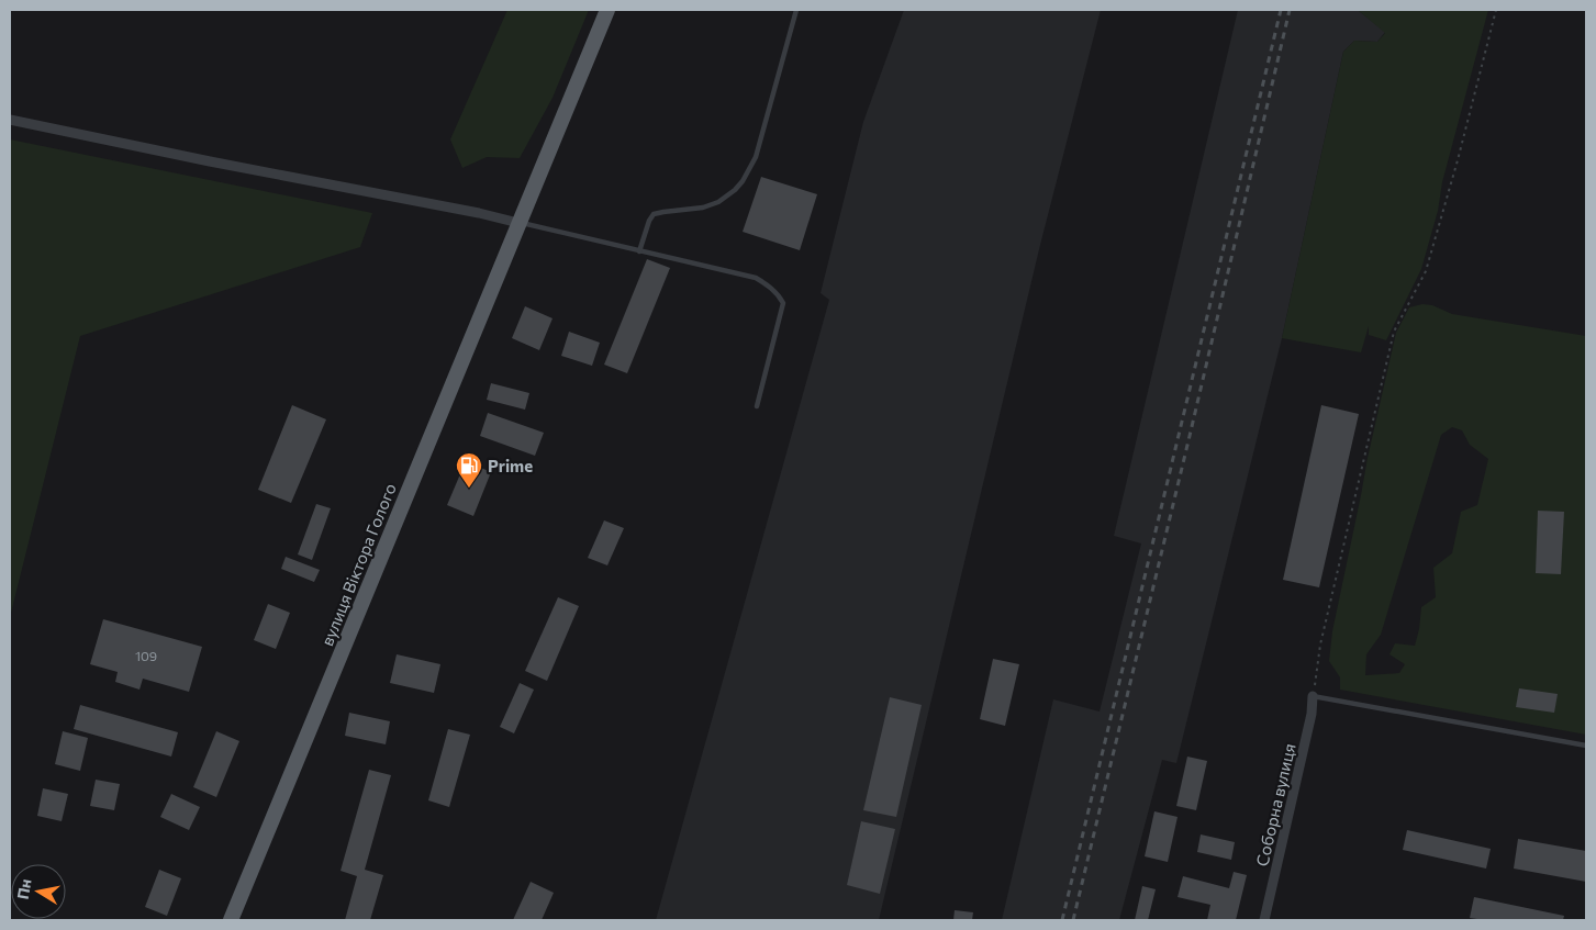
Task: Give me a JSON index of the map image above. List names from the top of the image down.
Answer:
{
  "streets": {
    "main road": ["вулиця Віктора Голого"],
    "street": ["Соборна вулиця"]
  },
  "places": {
    "fuel station": ["Prime"]
  },
  "house_numbers": ["109"],
  "north": "left"
}
